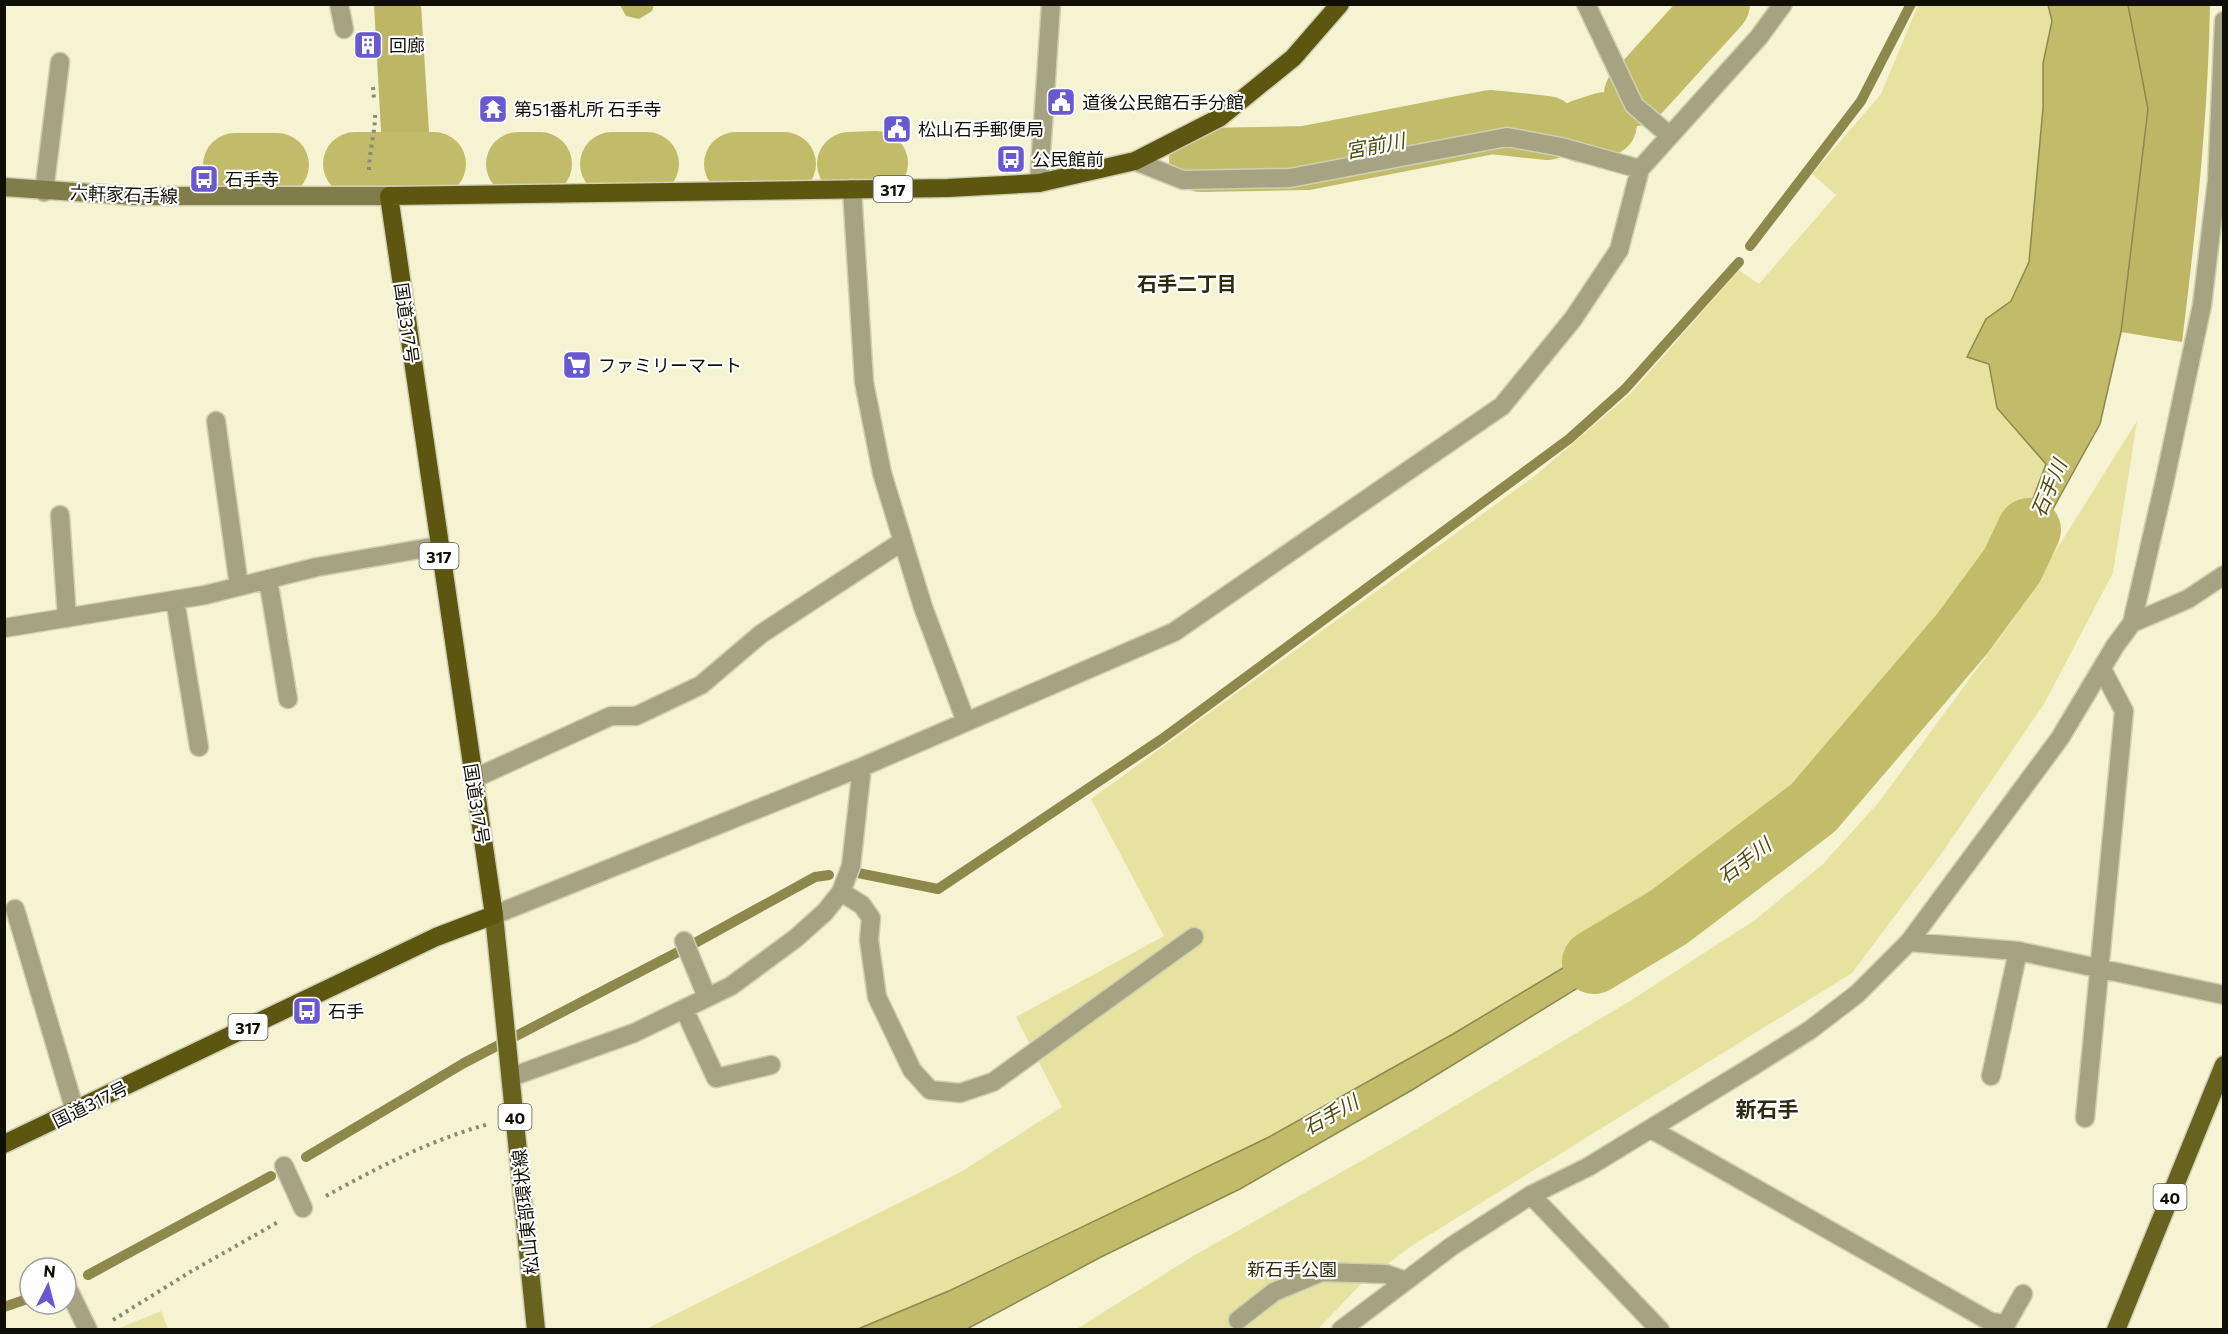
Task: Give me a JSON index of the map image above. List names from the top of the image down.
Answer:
{
  "streets": {
    "highway": ["317", "国道317号"],
    "main road": ["六軒家石手線", "40", "松山東部環状線"]
  },
  "crossings": [
    ["317", "六軒家石手線"],
    ["317", "国道317号"],
    ["六軒家石手線", "国道317号"],
    ["国道317号", "松山東部環状線"]
  ],
  "districts": ["石手二丁目", "新石手"],
  "water": ["宮前川", "石手川"],
  "parks": ["新石手公園"],
  "places": {
    "building": ["回廊"],
    "public building": ["道後公民館石手分館", "松山石手郵便局"],
    "temple": ["第51番札所 石手寺"],
    "bus stop": ["公民館前", "石手寺", "石手"],
    "supermarket": ["ファミリーマート"]
  },
  "north": "top"
}
